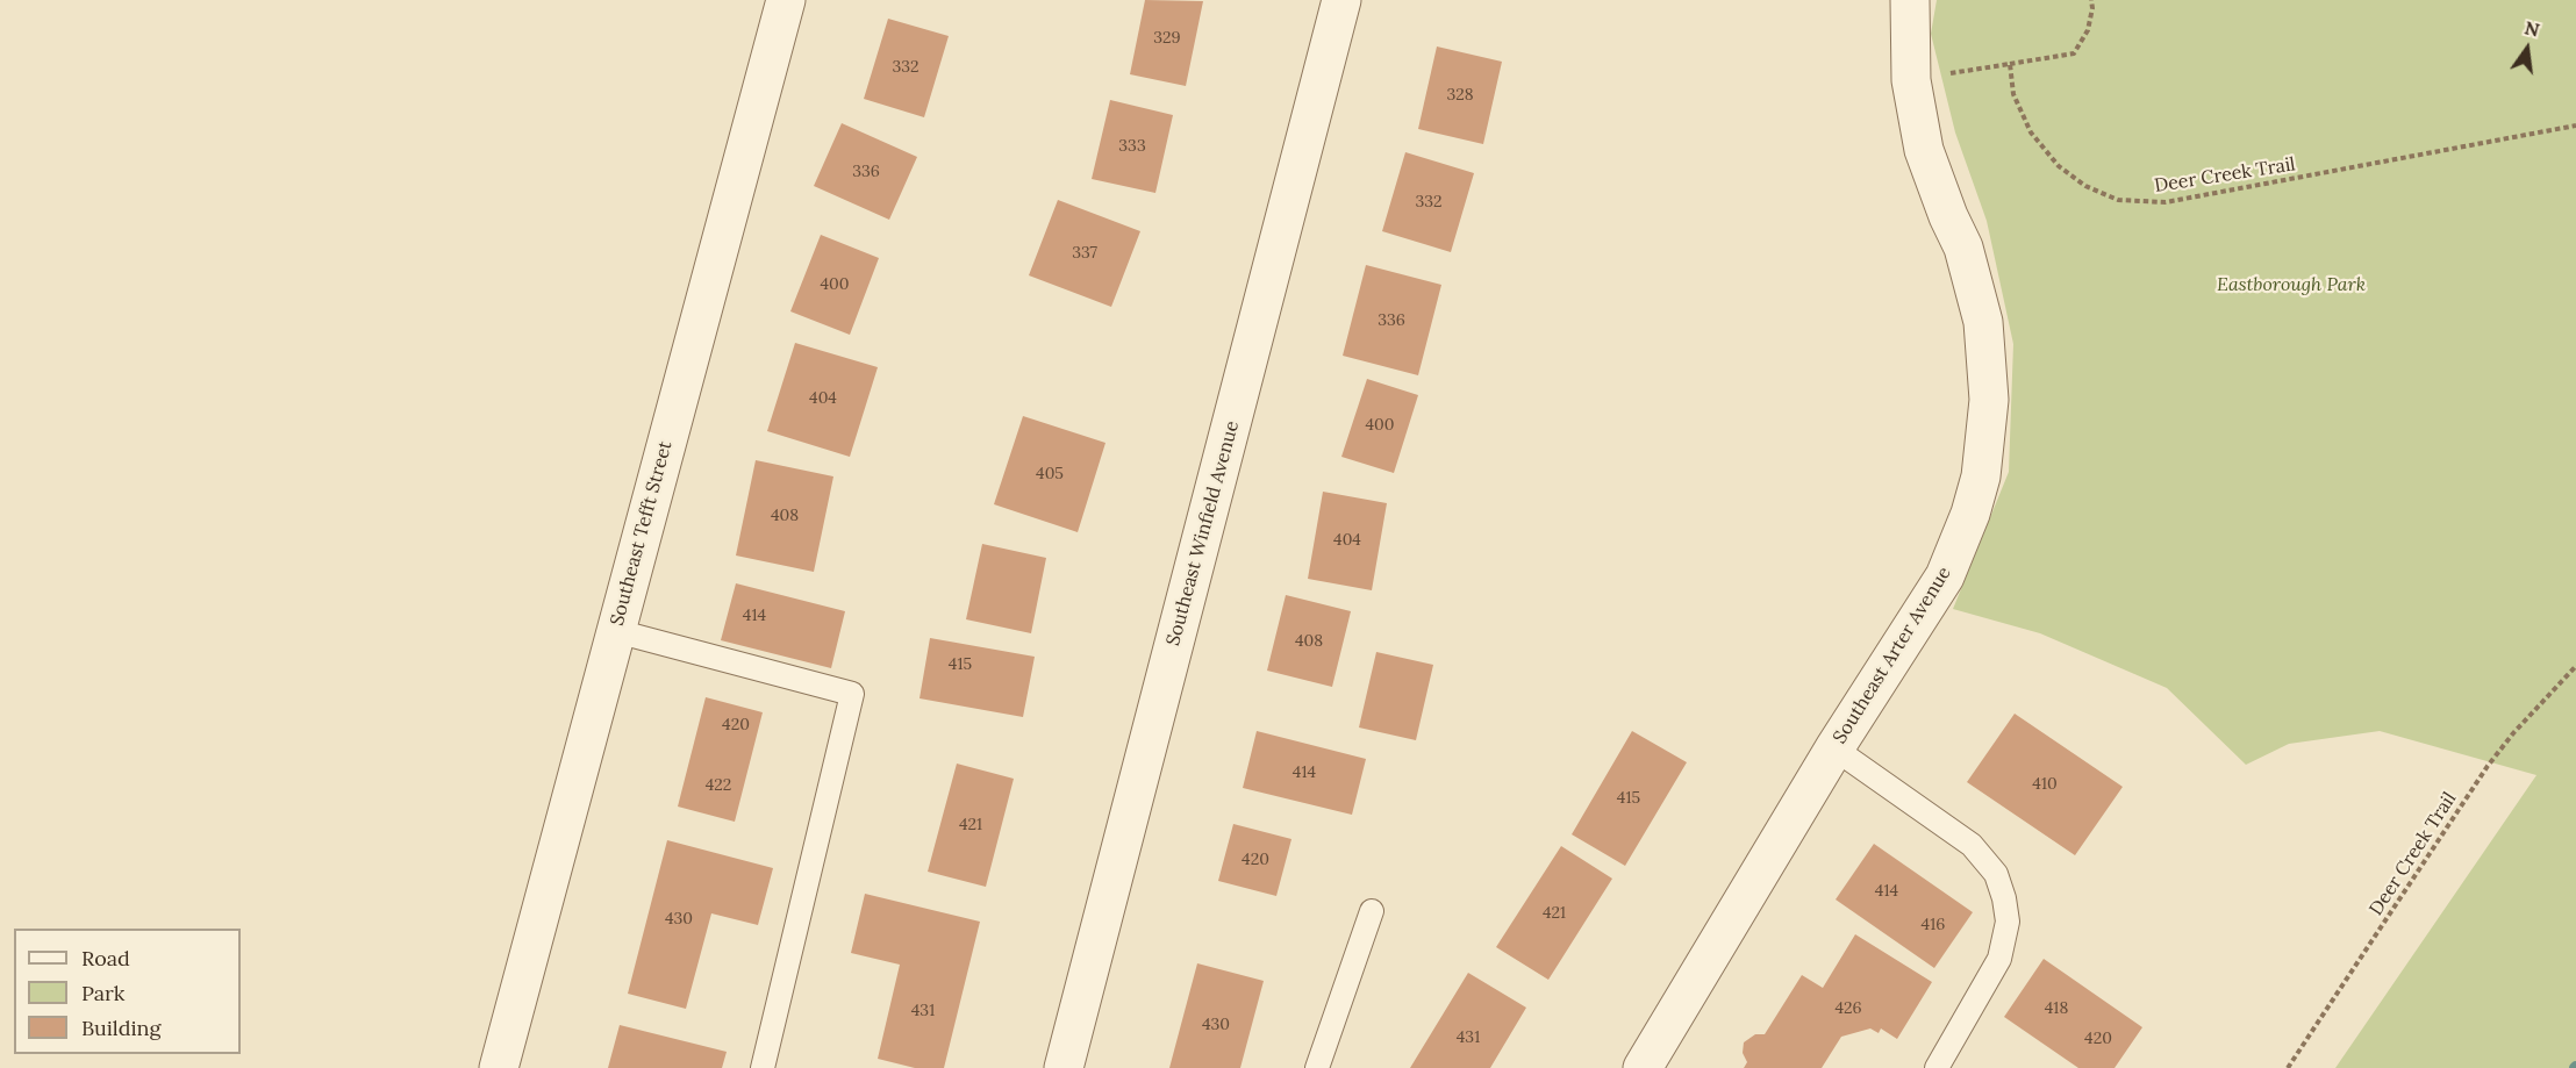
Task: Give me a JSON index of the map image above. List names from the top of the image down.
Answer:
{
  "streets": {
    "street": ["Southeast Tefft Street", "Southeast Winfield Avenue", "Southeast Arter Avenue"],
    "path": ["Deer Creek Trail"]
  },
  "parks": ["Eastborough Park"],
  "house_numbers": [
    "329",
    "332",
    "328",
    "333",
    "336",
    "332",
    "337",
    "400",
    "336",
    "404",
    "400",
    "405",
    "408",
    "404",
    "414",
    "408",
    "415",
    "420",
    "414",
    "410",
    "422",
    "415",
    "421",
    "420",
    "414",
    "421",
    "430",
    "416",
    "426",
    "418",
    "431",
    "430",
    "431",
    "420"
  ],
  "legend": ["Road", "Park", "Building"],
  "north": "top"
}
